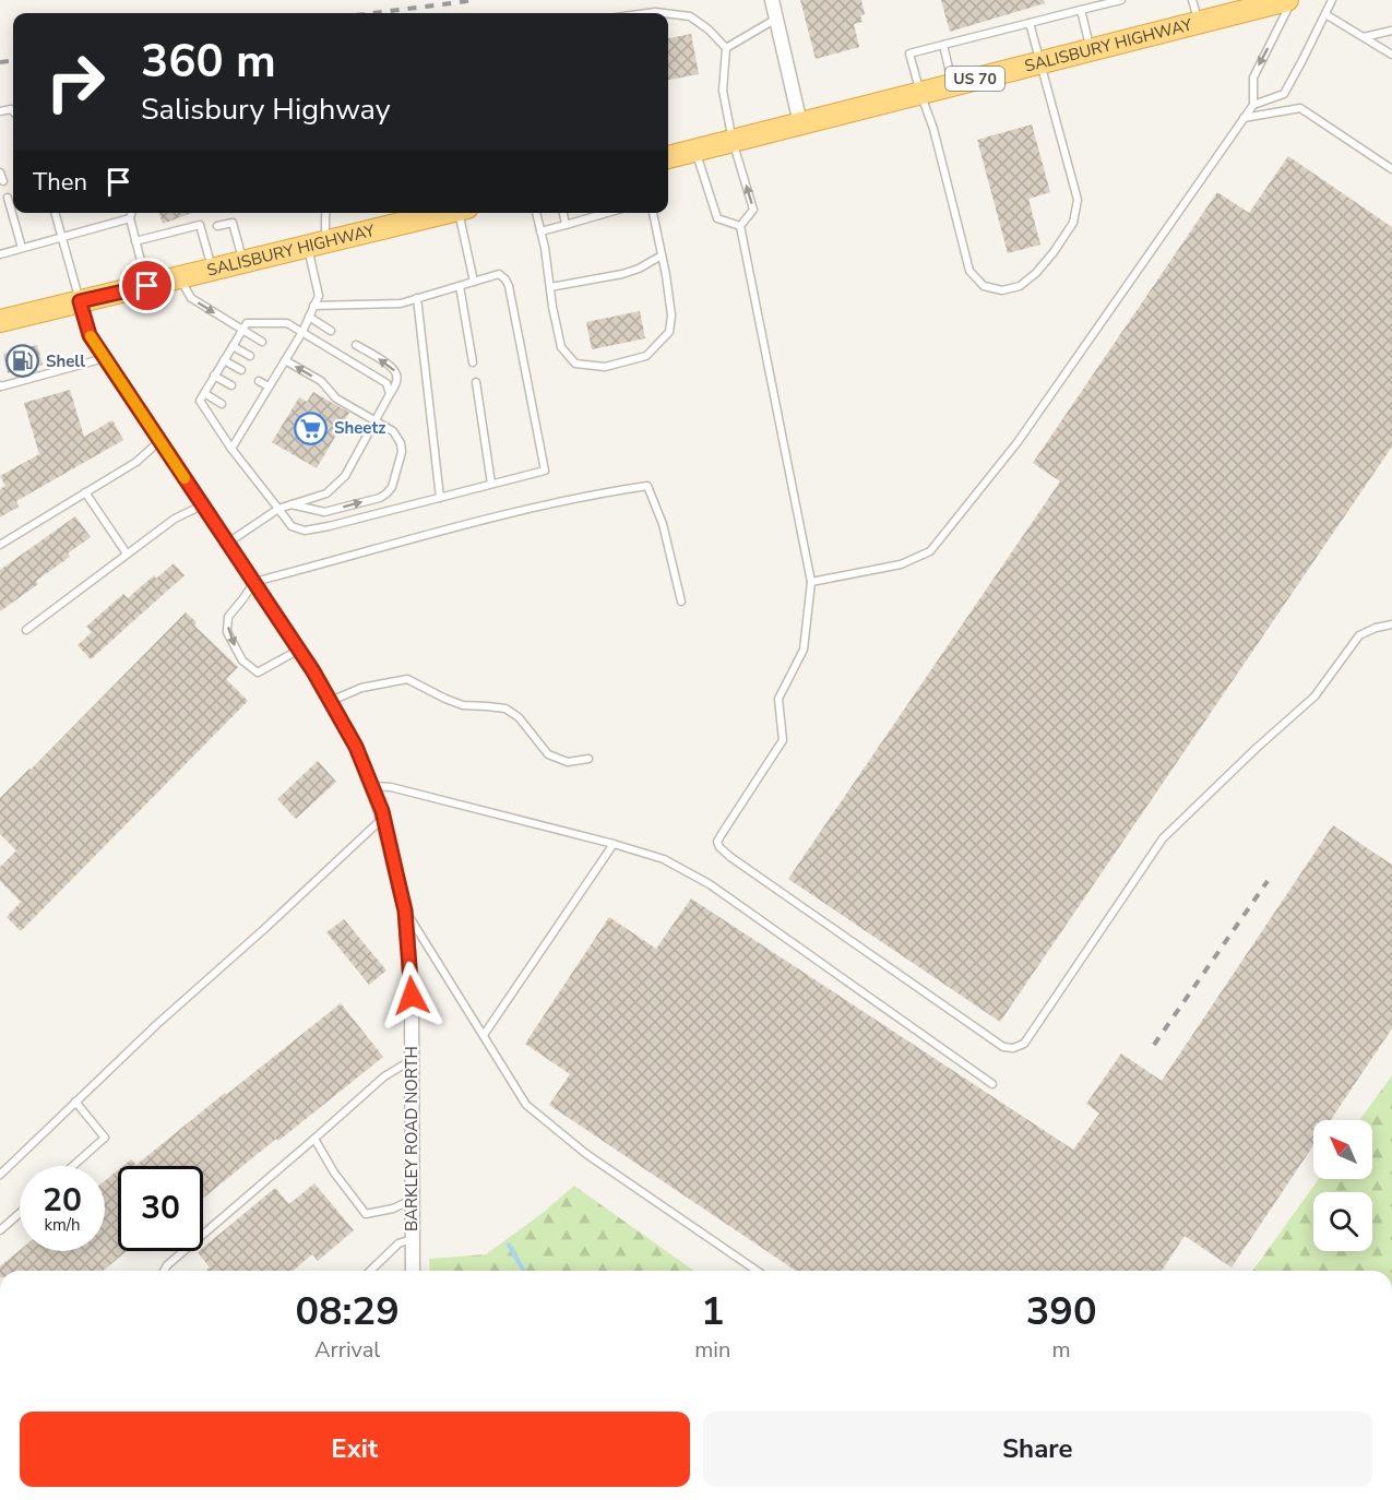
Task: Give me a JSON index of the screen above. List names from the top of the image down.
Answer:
{
  "streets": {
    "highway": ["SALISBURY HIGHWAY", "US 70"],
    "street": ["BARKLEY ROAD NORTH"]
  },
  "crossings": [
    ["SALISBURY HIGHWAY", "BARKLEY ROAD NORTH"]
  ],
  "places": {
    "fuel station": ["Shell"],
    "supermarket": ["Sheetz"]
  },
  "north": "top left",
  "page": {
    "turn": ["360 m", "Salisbury Highway"],
    "then": "Then",
    "speed": "20 km/h",
    "limit": "30",
    "eta": [
      "08:29",
      "Arrival",
      "1",
      "min",
      "390",
      "m"
    ],
    "buttons": ["Exit", "Share"]
  }
}
